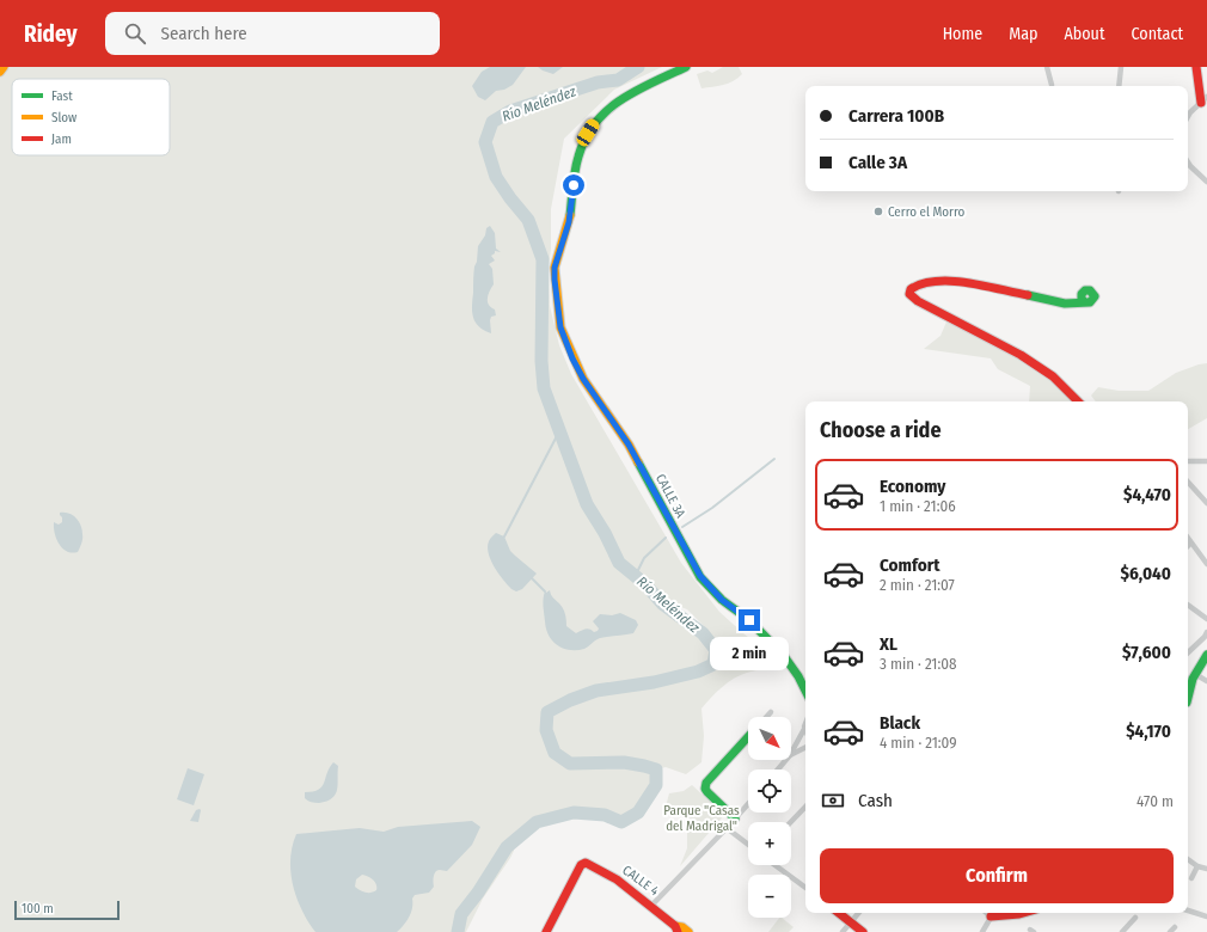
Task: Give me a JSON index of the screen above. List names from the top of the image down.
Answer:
{
  "streets": {
    "street": ["CALLE 3A", "CALLE 4"]
  },
  "water": ["Río Meléndez"],
  "parks": ["Parque \"Casas del Madrigal\""],
  "places": ["Cerro el Morro"],
  "legend": ["Fast", "Slow", "Jam"],
  "scale_bar": "100 m",
  "north": "bottom right",
  "page": {
    "header": "Ridey",
    "search": "Search here",
    "nav": [
      "Home",
      "Map",
      "About",
      "Contact"
    ],
    "banner": ["Carrera 100B", "Calle 3A"],
    "heading": "Choose a ride",
    "list": [
      {
        "name": "Economy",
        "note": "1 min · 21:06",
        "value": "$4,470"
      },
      {
        "name": "Comfort",
        "note": "2 min · 21:07",
        "value": "$6,040"
      },
      {
        "name": "XL",
        "note": "3 min · 21:08",
        "value": "$7,600"
      },
      {
        "name": "Black",
        "note": "4 min · 21:09",
        "value": "$4,170"
      }
    ],
    "bubble": "2 min",
    "map_buttons": ["+", "−"],
    "pay": ["Cash", "470 m"],
    "buttons": "Confirm",
    "scale": "100 m"
  }
}
